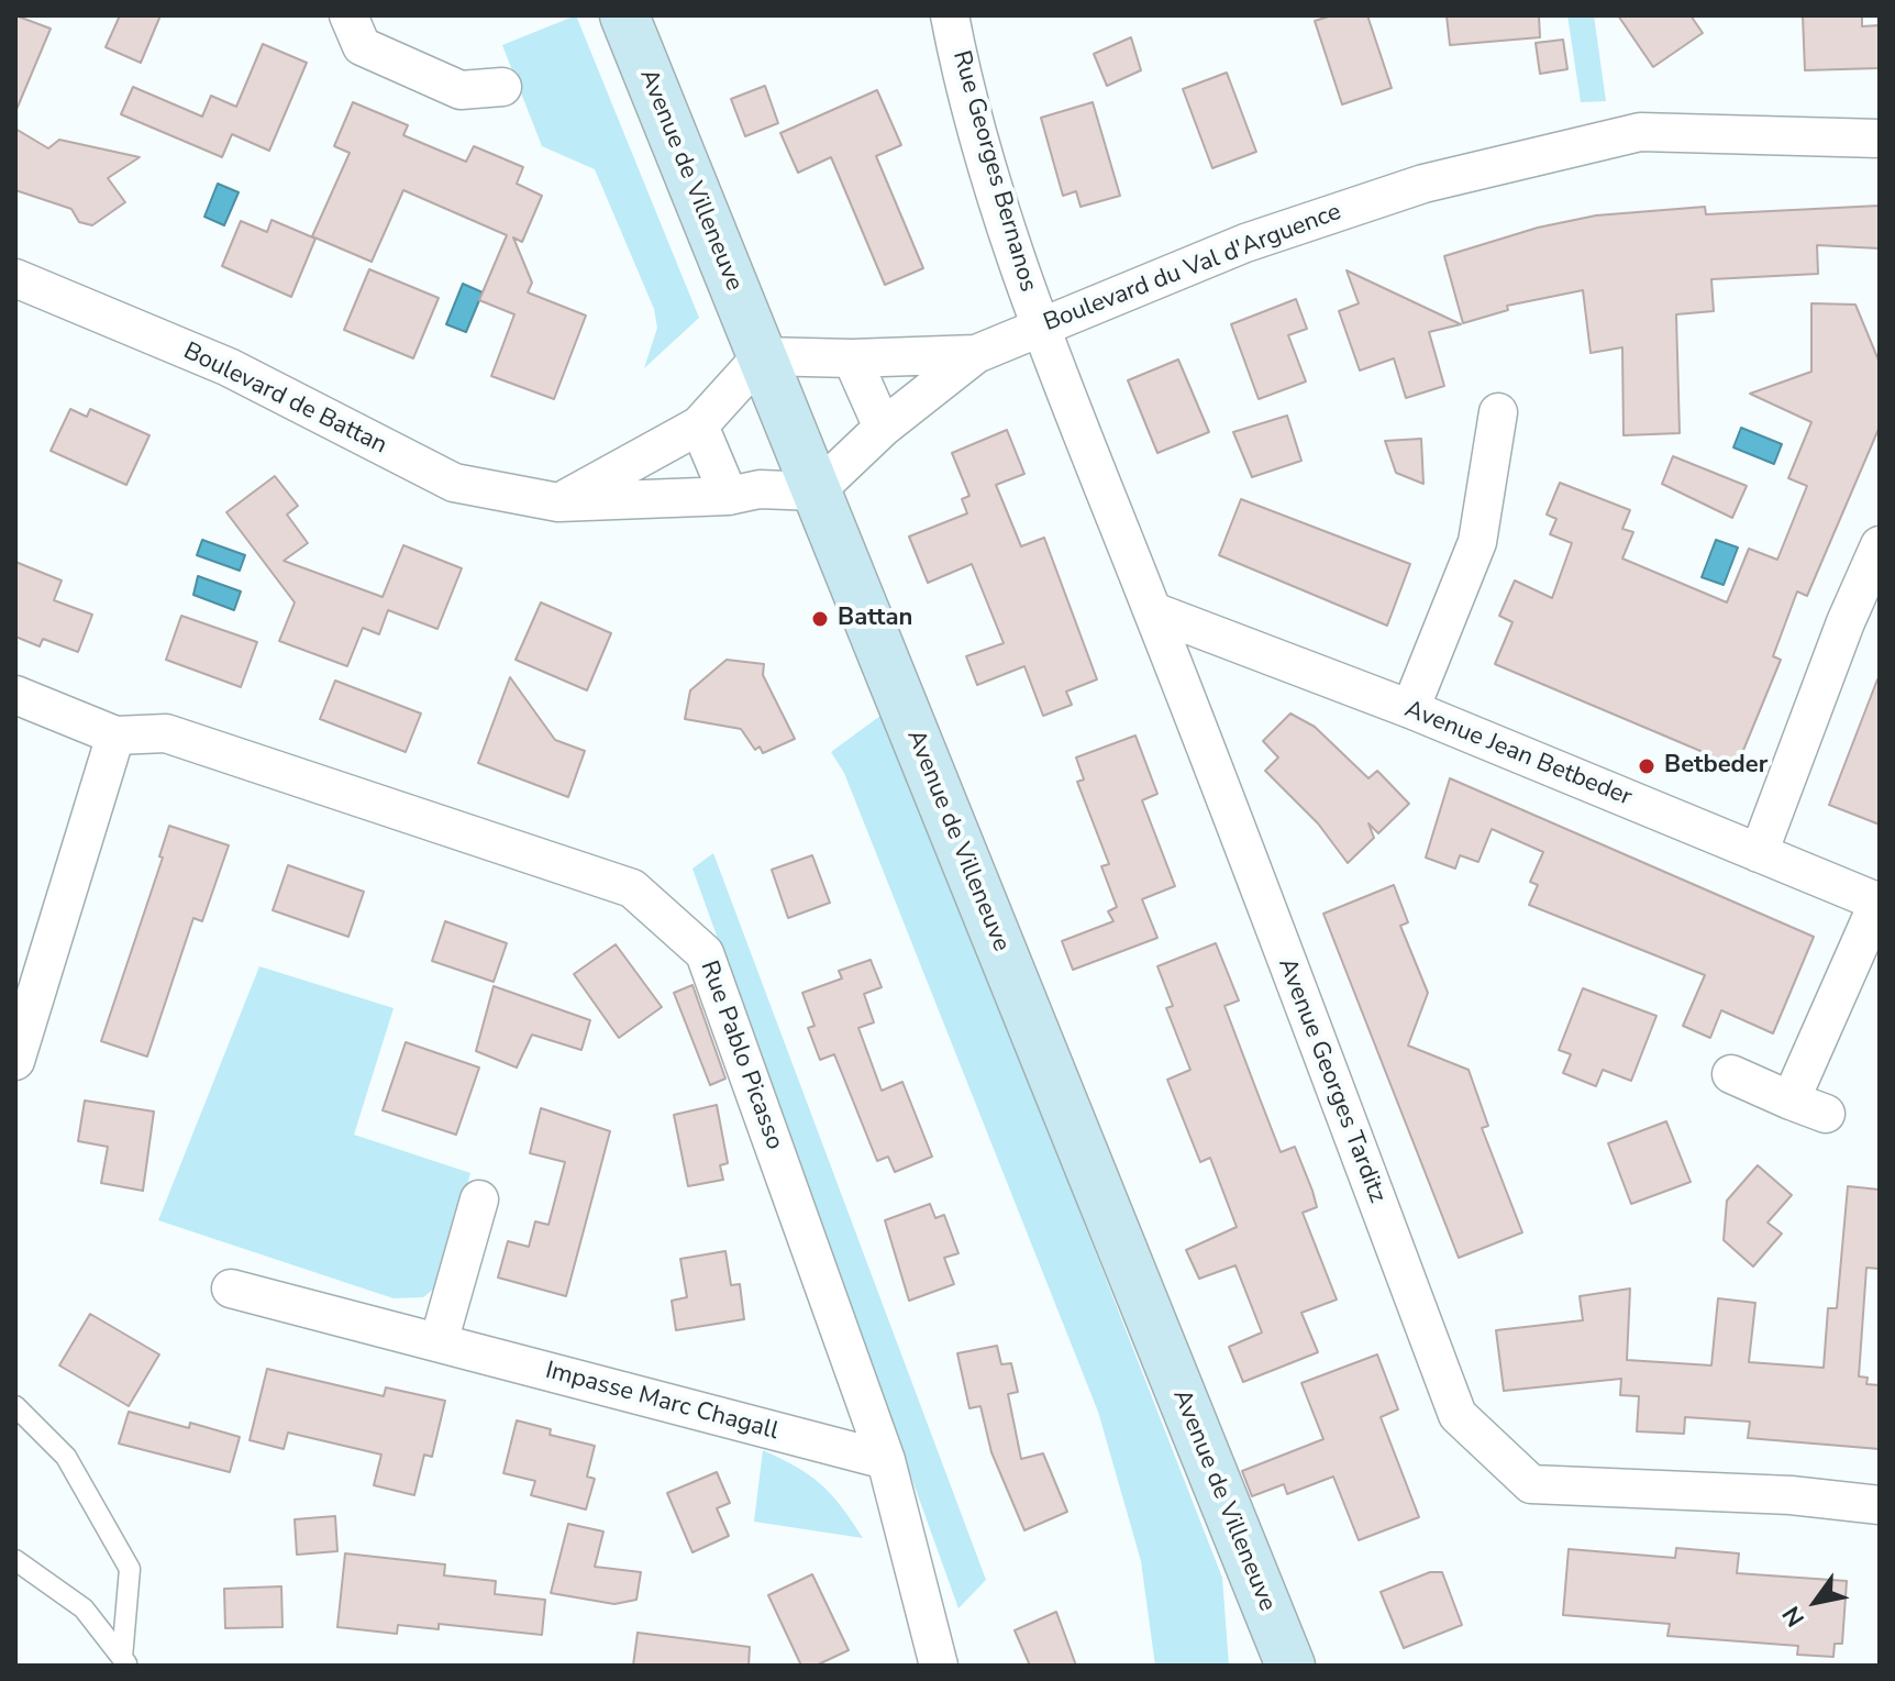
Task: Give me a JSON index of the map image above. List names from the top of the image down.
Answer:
{
  "streets": {
    "main road": ["Avenue de Villeneuve"],
    "street": [
      "Rue Georges Bernanos",
      "Boulevard du Val d'Arguence",
      "Boulevard de Battan",
      "Avenue Jean Betbeder",
      "Rue Pablo Picasso",
      "Avenue Georges Tarditz",
      "Impasse Marc Chagall"
    ]
  },
  "crossings": [
    ["Rue Georges Bernanos", "Boulevard du Val d'Arguence"],
    ["Rue Georges Bernanos", "Avenue Georges Tarditz"],
    ["Avenue de Villeneuve", "Boulevard de Battan"],
    ["Boulevard du Val d'Arguence", "Avenue Georges Tarditz"],
    ["Avenue Jean Betbeder", "Avenue Georges Tarditz"],
    ["Rue Pablo Picasso", "Impasse Marc Chagall"]
  ],
  "places": ["Battan", "Betbeder"],
  "north": "bottom left"
}
